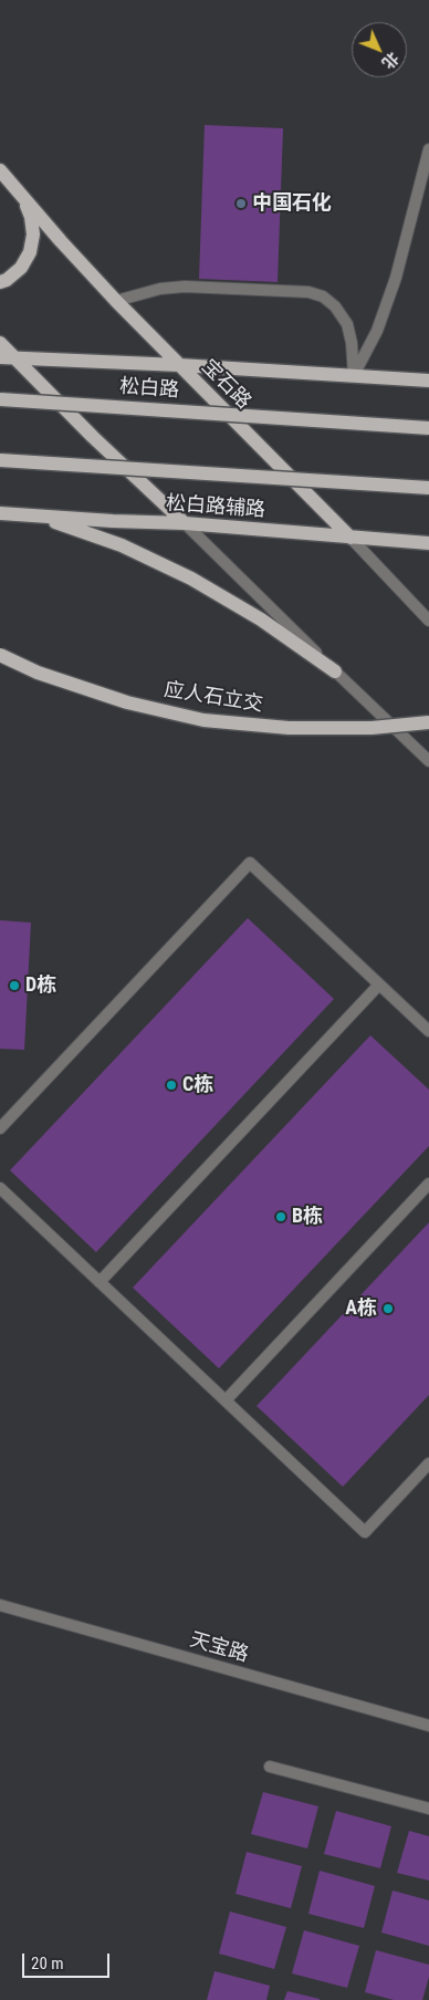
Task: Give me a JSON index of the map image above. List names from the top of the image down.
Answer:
{
  "streets": {
    "main road": [
      "宝石路",
      "松白路",
      "松白路辅路",
      "应人石立交"
    ],
    "street": ["天宝路"]
  },
  "crossings": [
    ["宝石路", "松白路辅路"]
  ],
  "places": [
    "中国石化",
    "D栋",
    "C栋",
    "B栋",
    "A栋"
  ],
  "scale_bar": "20 m",
  "north": "bottom right"
}
